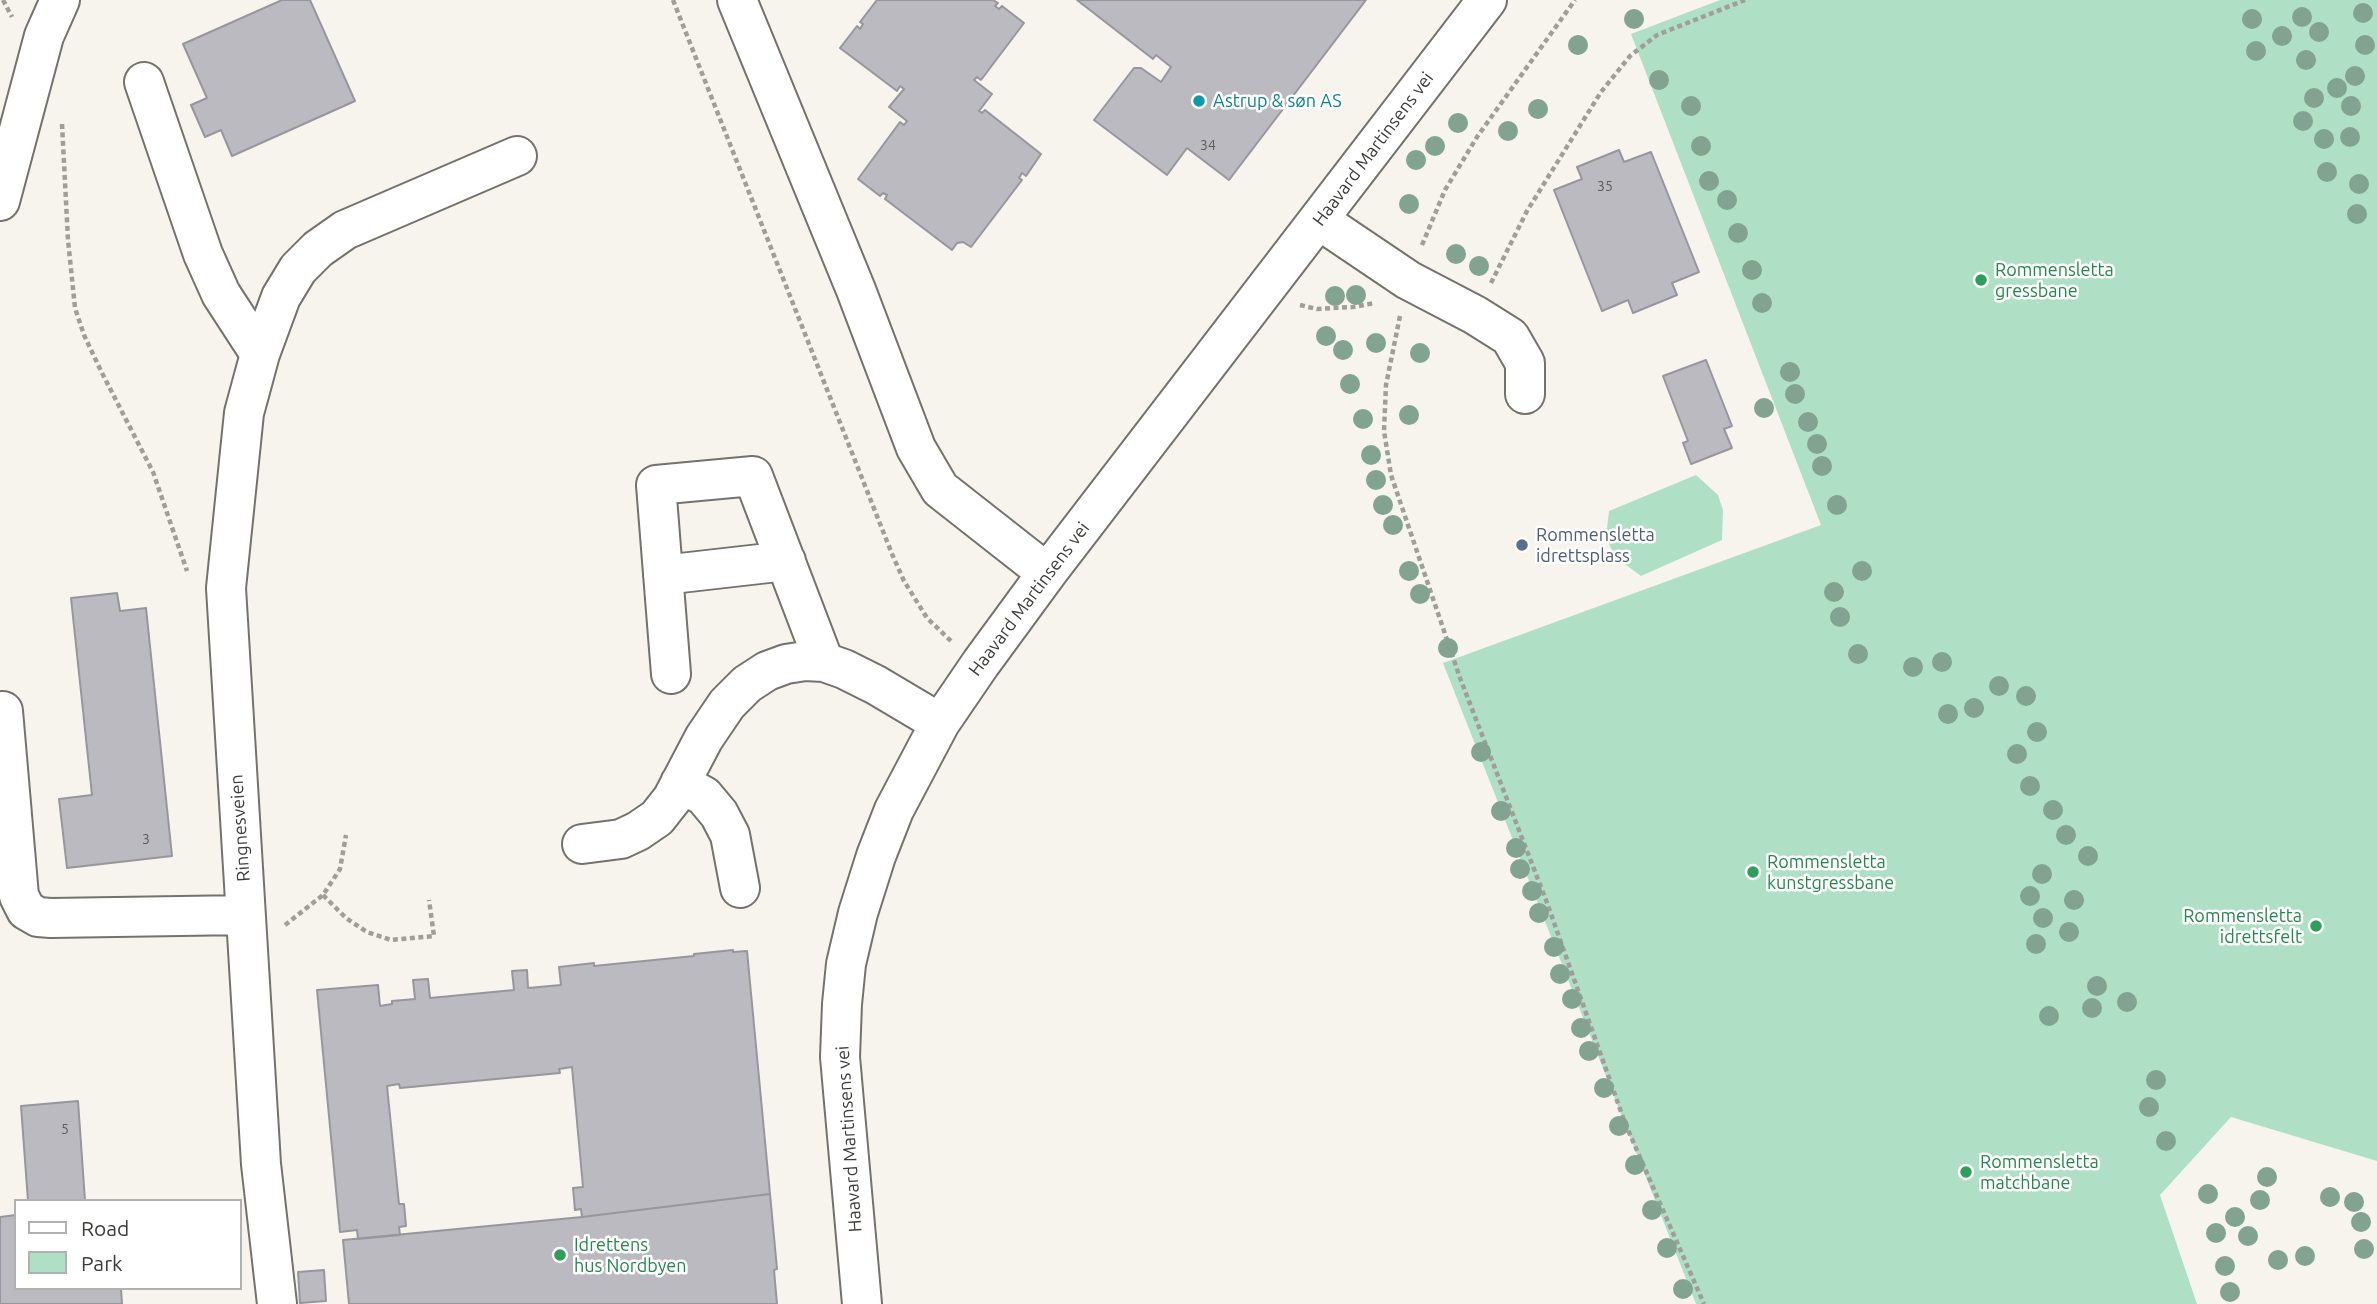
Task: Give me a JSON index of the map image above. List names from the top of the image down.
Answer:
{
  "streets": {
    "street": ["Haavard Martinsens vei", "Ringnesveien"]
  },
  "places": [
    "Astrup & søn AS",
    "Rommensletta gressbane",
    "Rommensletta idrettsplass",
    "Rommensletta kunstgressbane",
    "Rommensletta idrettsfelt",
    "Rommensletta matchbane",
    "Idrettens hus Nordbyen"
  ],
  "house_numbers": [
    "34",
    "35",
    "3",
    "5"
  ],
  "legend": ["Road", "Park"]
}
